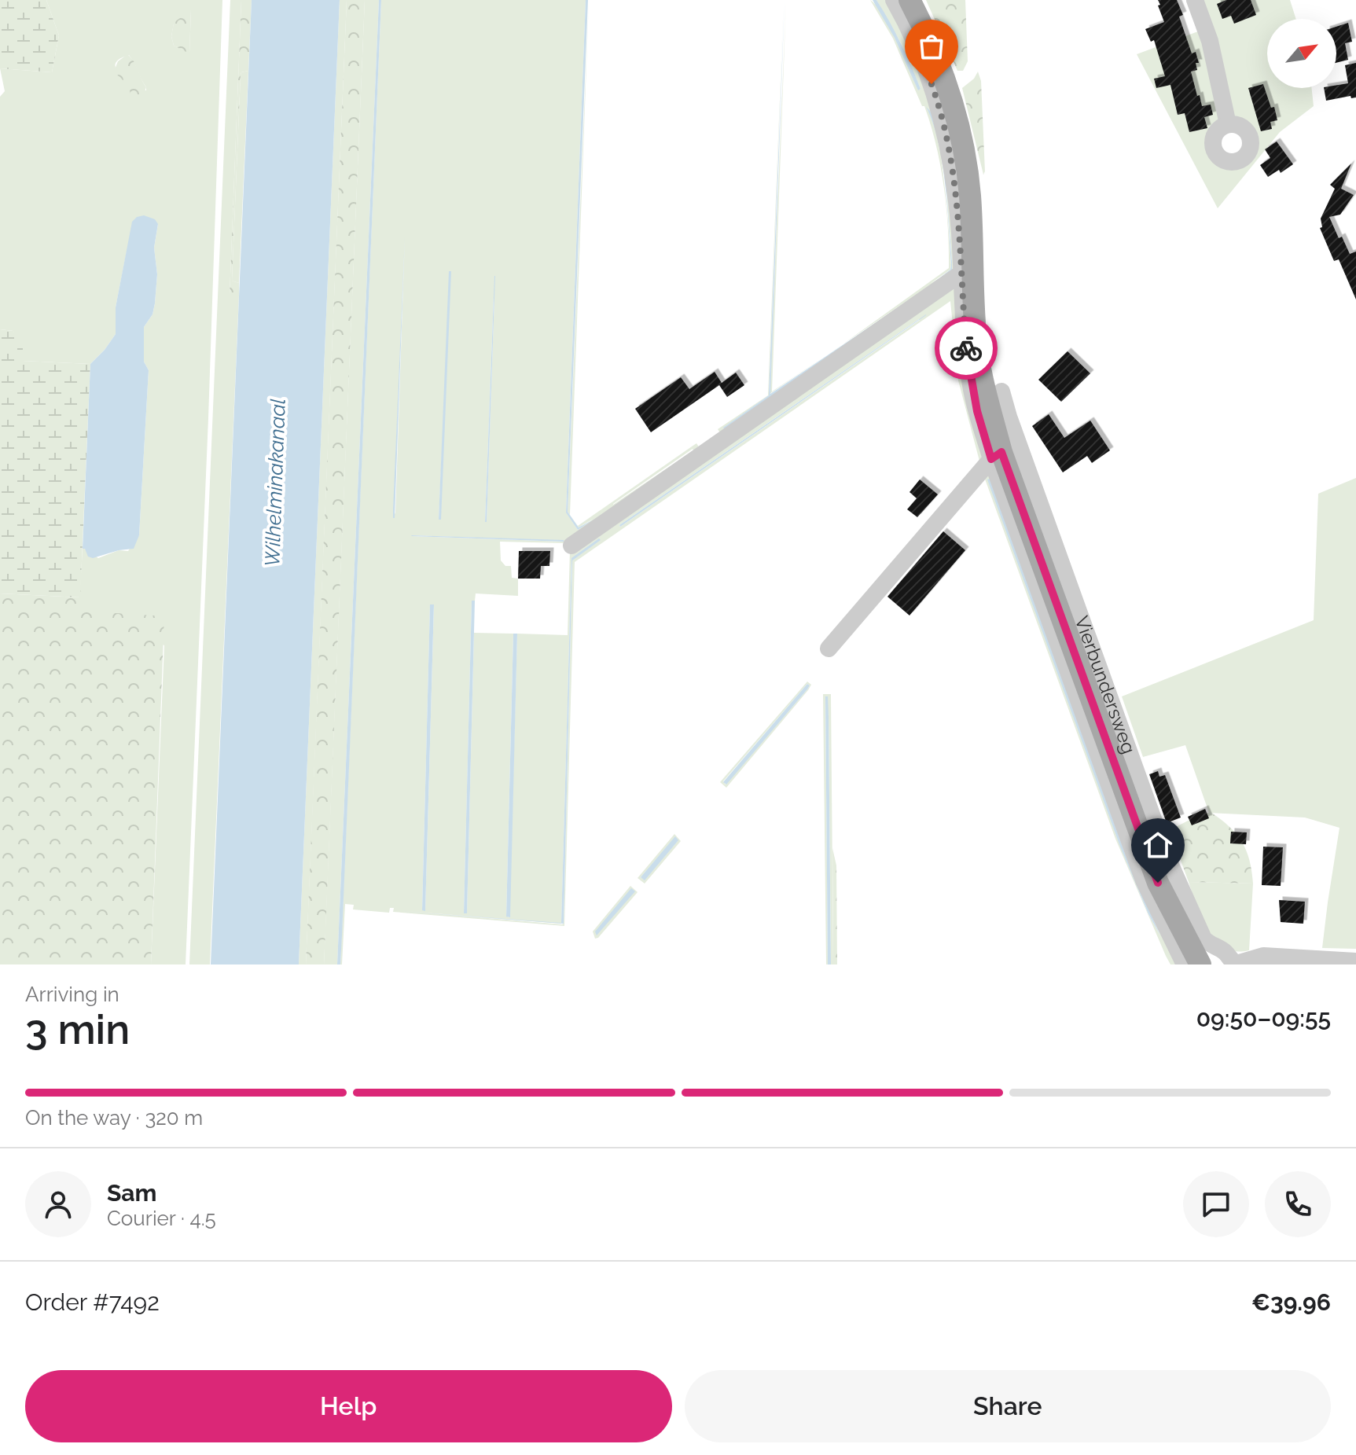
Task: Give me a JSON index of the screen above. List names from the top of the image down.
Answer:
{
  "streets": {
    "main road": ["Vierbundersweg"]
  },
  "water": ["Wilhelminakanaal"],
  "north": "top right",
  "page": {
    "heading": ["3 min", "Arriving in", "09:50–09:55"],
    "panel": [
      "Sam",
      "Courier · 4.5",
      "Order #7492",
      "€39.96"
    ],
    "bar": "On the way · 320 m",
    "buttons": ["Help", "Share"]
  }
}
